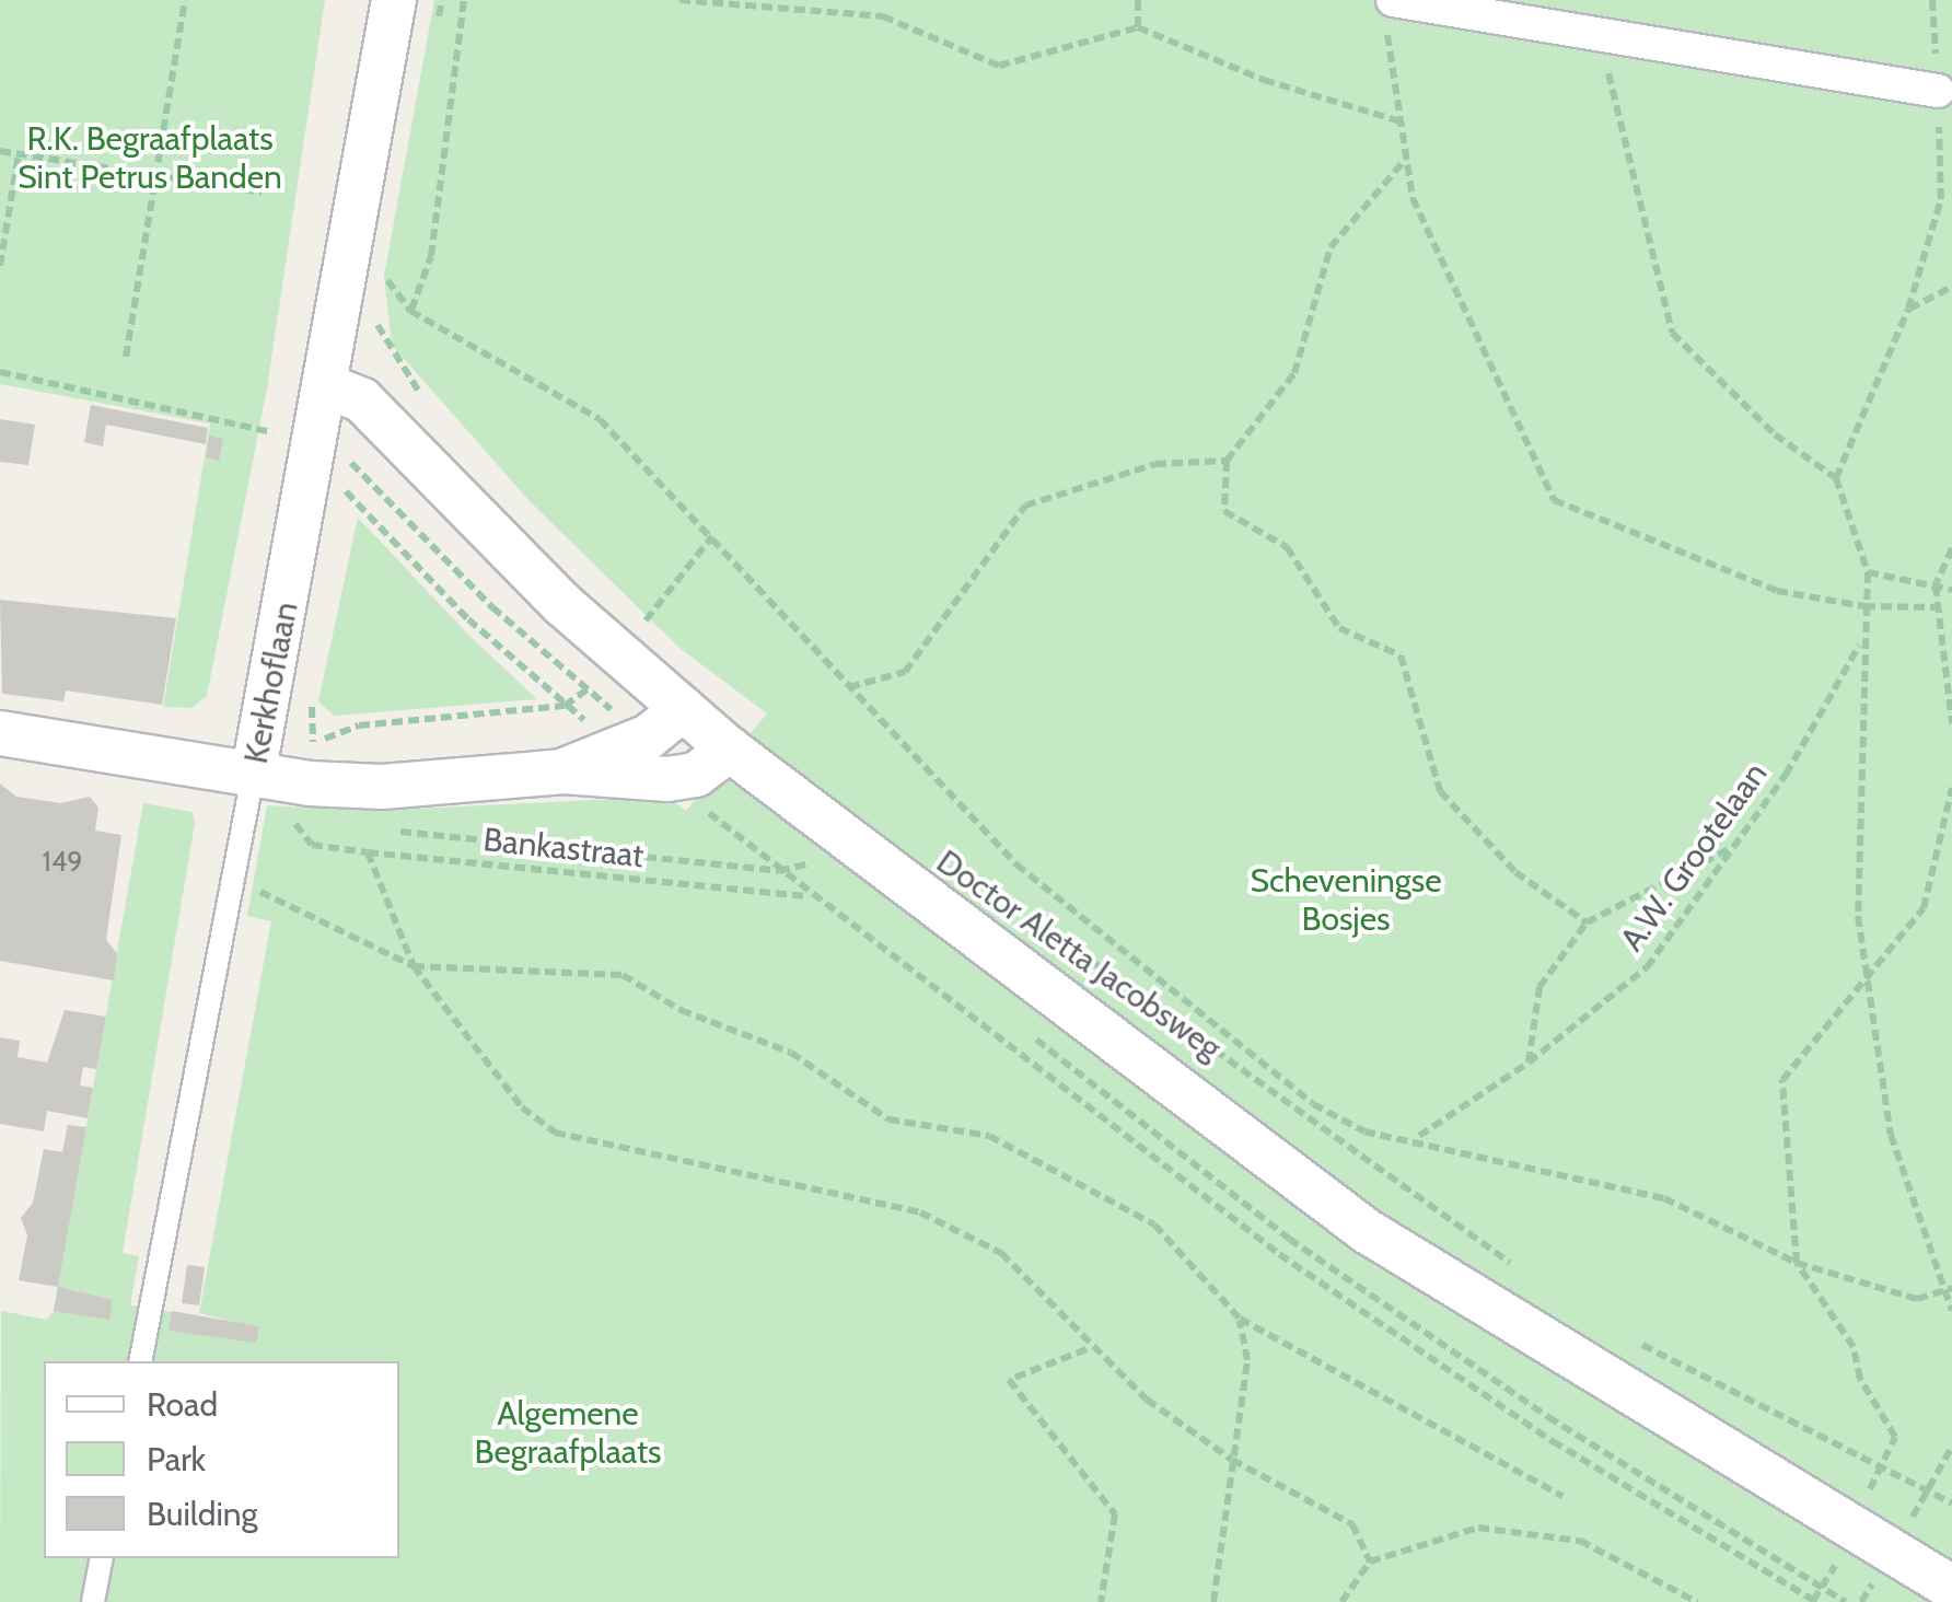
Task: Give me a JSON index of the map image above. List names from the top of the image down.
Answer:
{
  "streets": {
    "street": ["Kerkhoflaan", "Bankastraat", "Doctor Aletta Jacobsweg"],
    "path": ["A.W. Grootelaan"]
  },
  "crossings": [
    ["Kerkhoflaan", "Bankastraat"],
    ["Kerkhoflaan", "Doctor Aletta Jacobsweg"],
    ["Bankastraat", "Doctor Aletta Jacobsweg"]
  ],
  "parks": ["R.K. Begraafplaats Sint Petrus Banden", "Scheveningse Bosjes", "Algemene Begraafplaats"],
  "house_numbers": ["149"],
  "legend": ["Road", "Park", "Building"]
}
